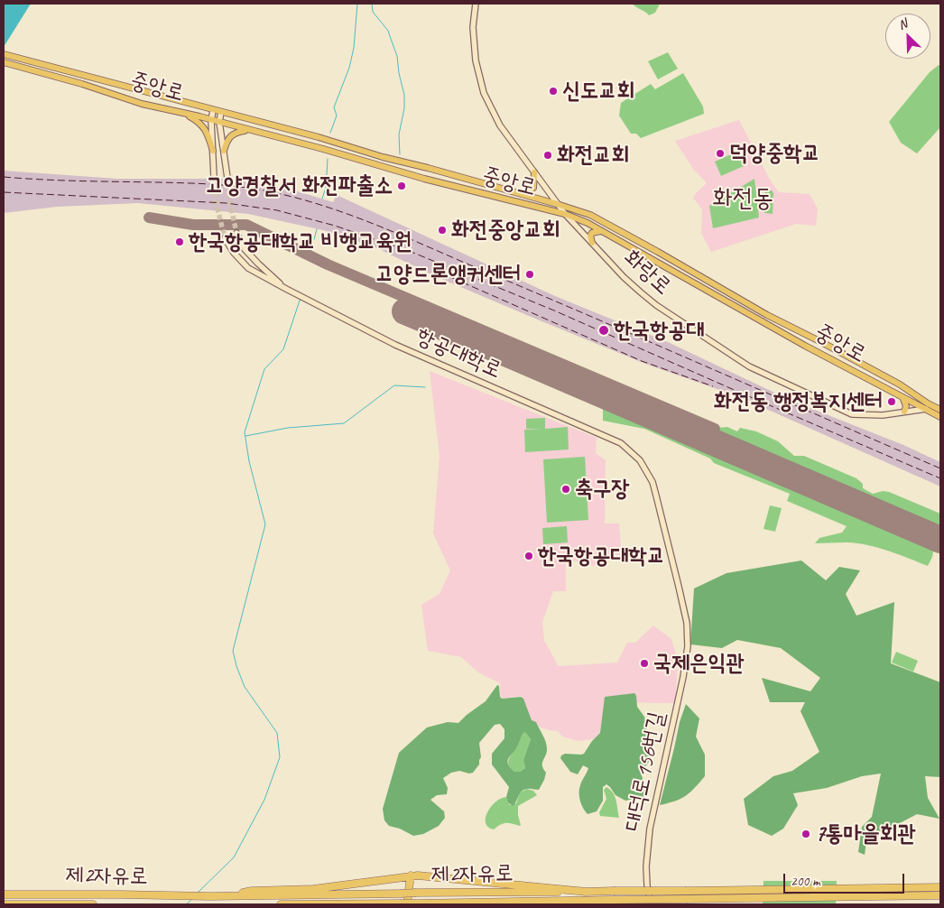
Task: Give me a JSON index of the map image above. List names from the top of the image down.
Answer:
{
  "streets": {
    "highway": ["제2자유로"],
    "main road": ["중앙로"],
    "street": ["화랑로", "항공대학로", "대덕로156번길"]
  },
  "crossings": [
    ["중앙로", "화랑로"],
    ["항공대학로", "대덕로156번길"]
  ],
  "districts": ["화전동"],
  "places": [
    "신도교회",
    "덕양중학교",
    "화전교회",
    "고양경찰서 화전파출소",
    "화전중앙교회",
    "한국항공대학교 비행교육원",
    "고양드론앵커센터",
    "한국항공대",
    "화전동 행정복지센터",
    "축구장",
    "한국항공대학교",
    "국제은익관",
    "7통마을회관"
  ],
  "scale_bar": "200 m",
  "north": "top left"
}
